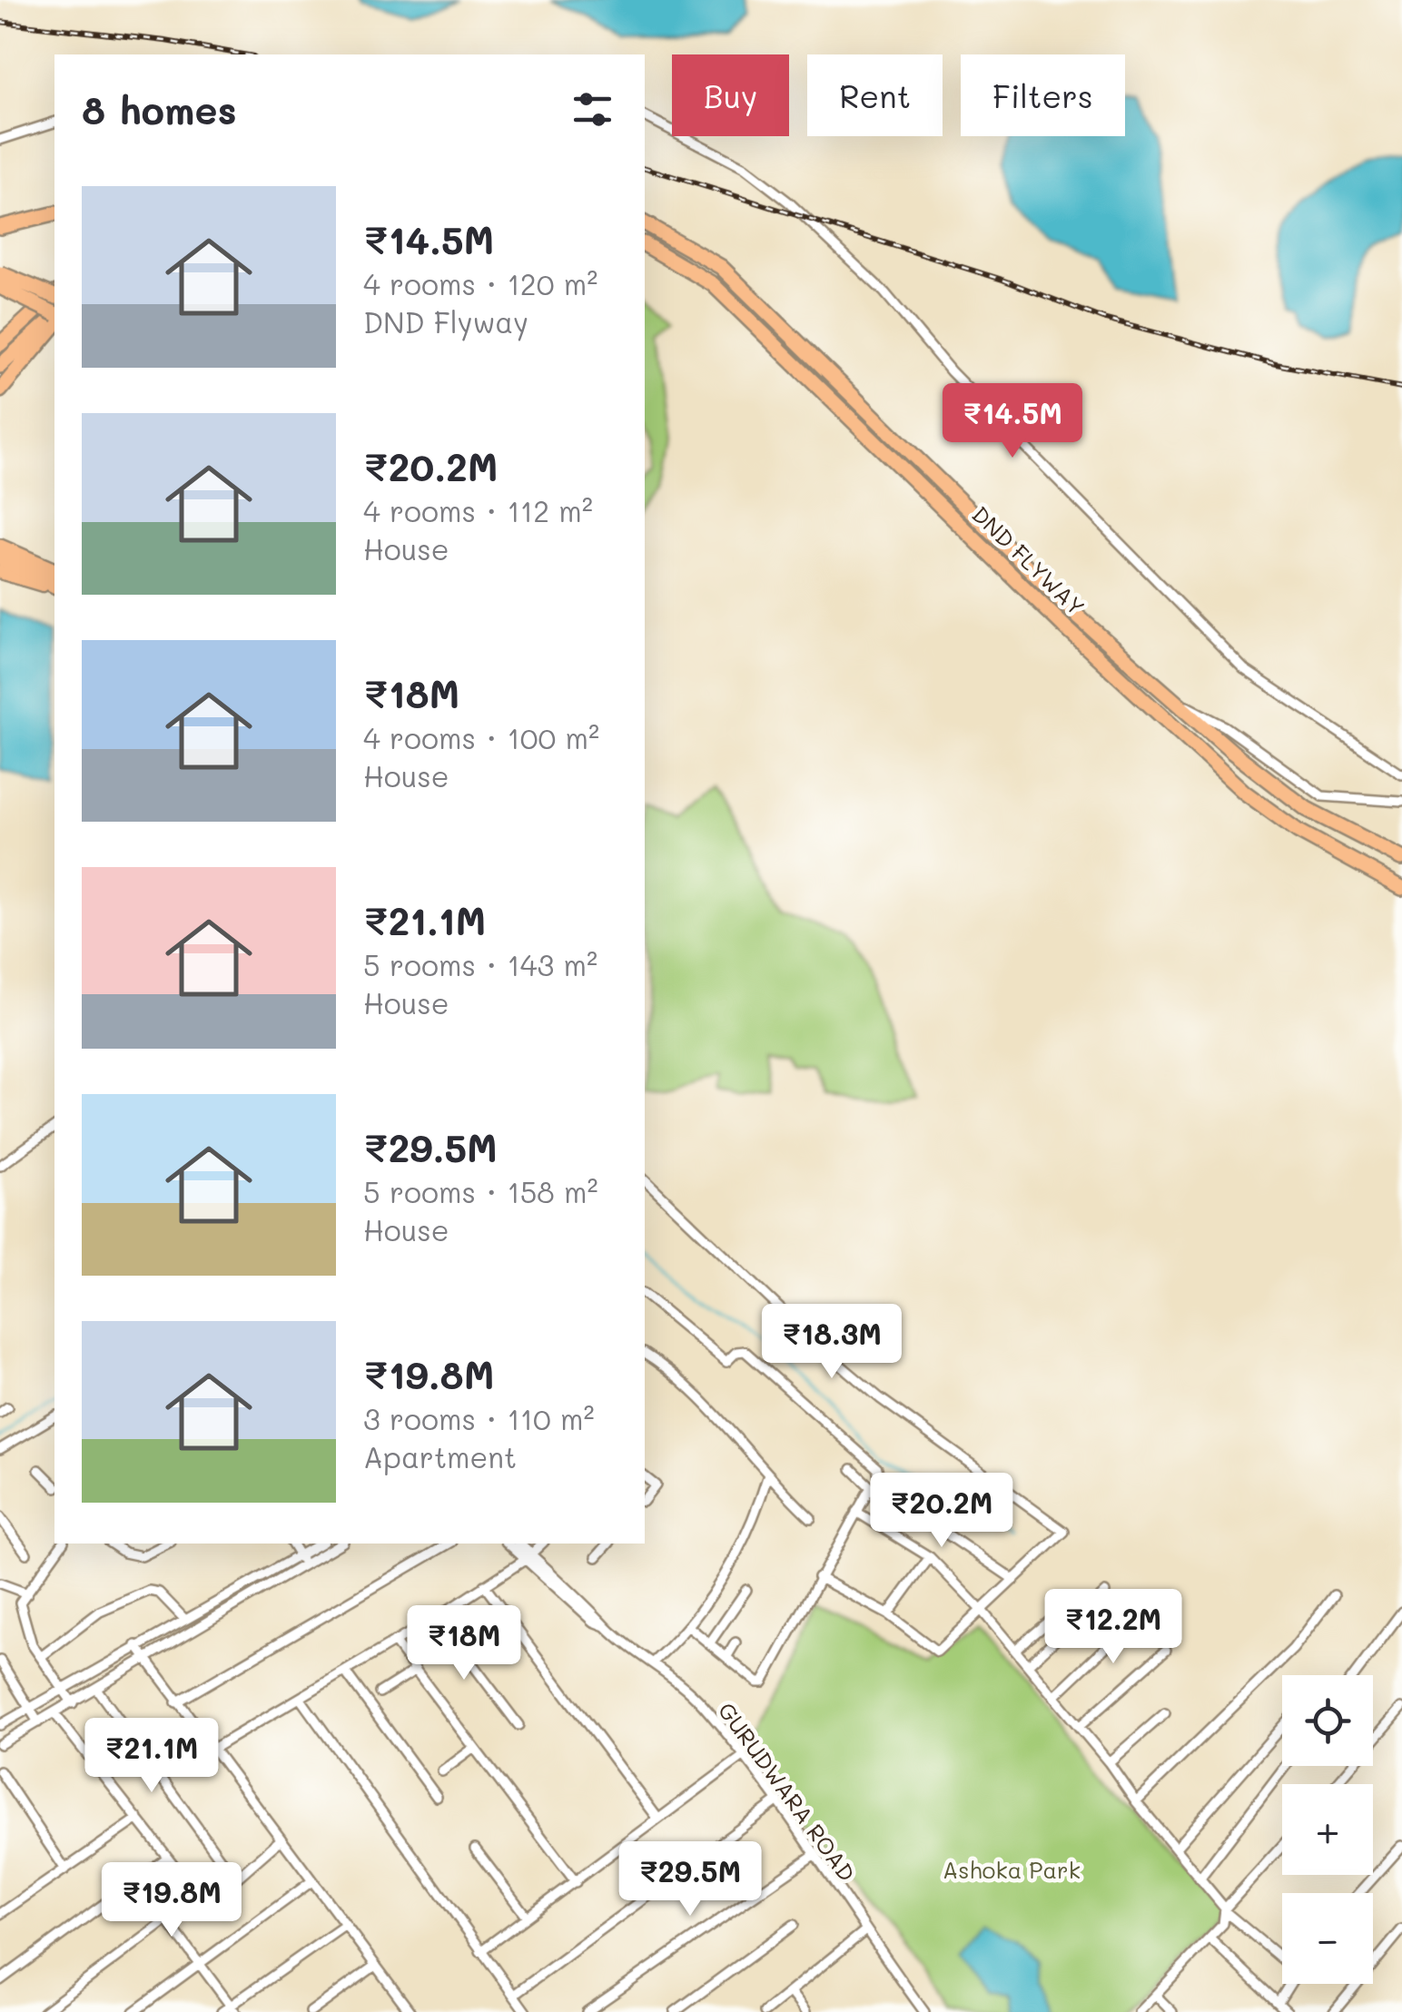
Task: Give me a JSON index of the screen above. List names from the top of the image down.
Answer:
{
  "streets": {
    "highway": ["DND FLYWAY"],
    "street": ["GURUDWARA ROAD"]
  },
  "parks": ["Ashoka Park"],
  "page": {
    "chip": ["Buy", "Rent", "Filters"],
    "heading": "8 homes",
    "list": [
      {
        "name": "₹14.5M",
        "note": "4 rooms · 120 m² · DND Flyway"
      },
      {
        "name": "₹20.2M",
        "note": "4 rooms · 112 m² · House"
      },
      {
        "name": "₹18M",
        "note": "4 rooms · 100 m² · House"
      },
      {
        "name": "₹21.1M",
        "note": "5 rooms · 143 m² · House"
      },
      {
        "name": "₹29.5M",
        "note": "5 rooms · 158 m² · House"
      },
      {
        "name": "₹19.8M",
        "note": "3 rooms · 110 m² · Apartment"
      }
    ],
    "price": [
      "₹14.5M",
      "₹18.3M",
      "₹20.2M",
      "₹12.2M",
      "₹18M",
      "₹21.1M",
      "₹29.5M",
      "₹19.8M"
    ],
    "map_buttons": ["+", "−"]
  }
}
